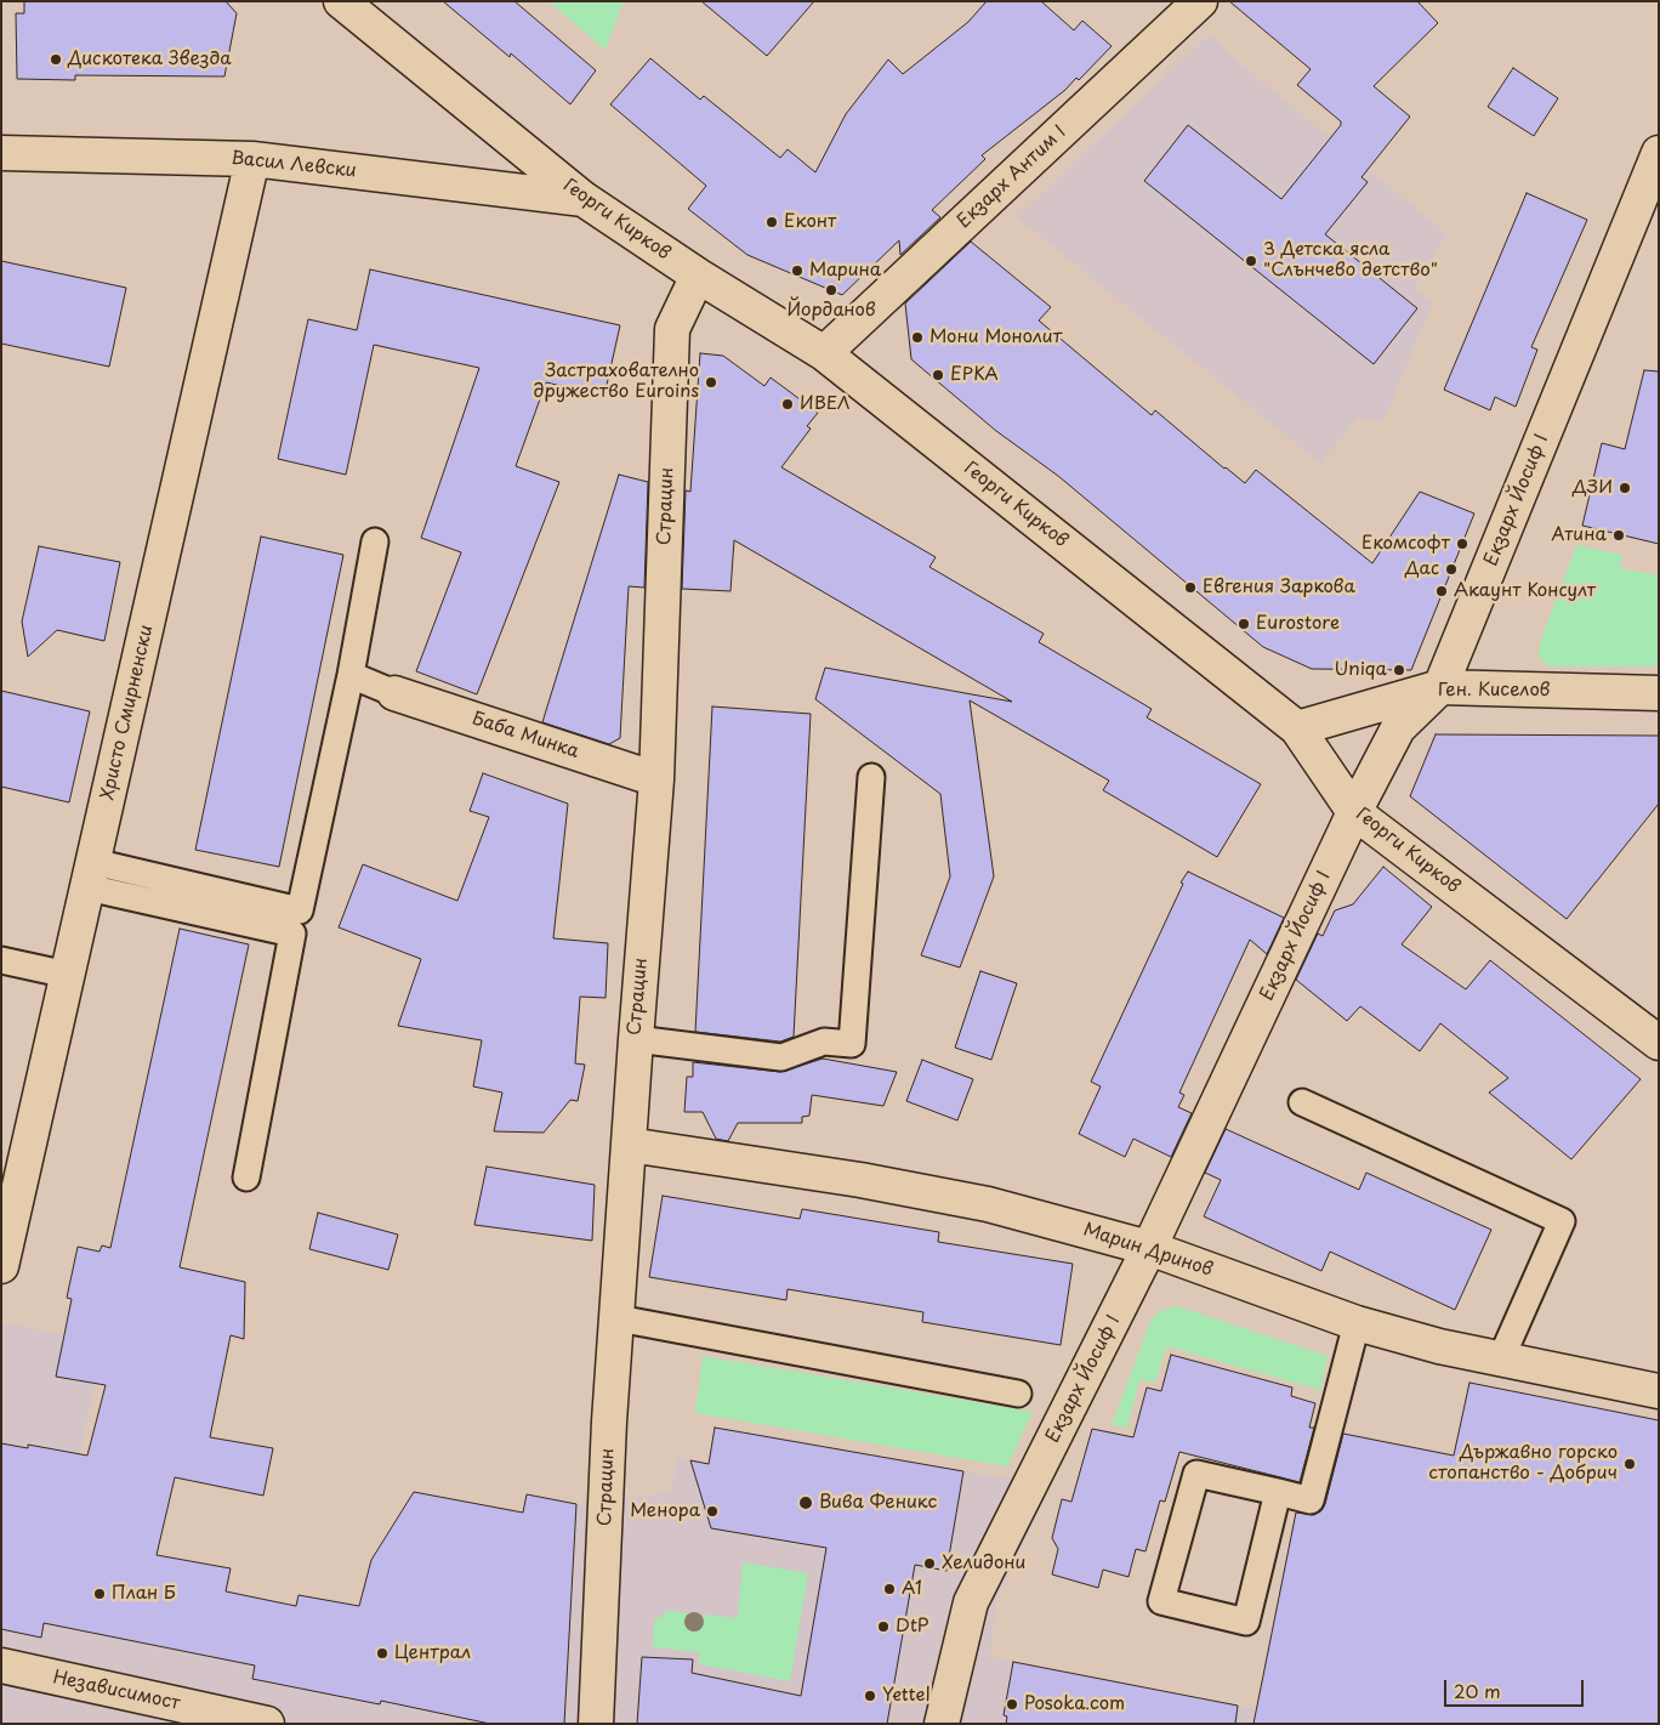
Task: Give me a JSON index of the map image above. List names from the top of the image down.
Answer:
{
  "streets": {
    "street": [
      "Васил Левски",
      "Екзарх Антим I",
      "Георги Кирков",
      "Екзарх Йосиф I",
      "Страцин",
      "Ген. Киселов",
      "Христо Смирненски",
      "Баба Минка",
      "Марин Дринов",
      "Независимост"
    ]
  },
  "crossings": [
    ["Васил Левски", "Георги Кирков"],
    ["Васил Левски", "Христо Смирненски"],
    ["Екзарх Антим I", "Георги Кирков"],
    ["Георги Кирков", "Екзарх Йосиф I"],
    ["Георги Кирков", "Страцин"],
    ["Георги Кирков", "Ген. Киселов"],
    ["Екзарх Йосиф I", "Ген. Киселов"],
    ["Екзарх Йосиф I", "Марин Дринов"],
    ["Страцин", "Баба Минка"],
    ["Страцин", "Марин Дринов"]
  ],
  "places": [
    "Дискотека Звезда",
    "Еконт",
    "3 Детска ясла \"Слънчево детство\"",
    "Марина",
    "Йорданов",
    "Мони Монолит",
    "ЕРКА",
    "Застрахователно дружество Euroins",
    "ИВЕЛ",
    "ДЗИ",
    "Атина",
    "Екомсофт",
    "Дас",
    "Евгения Заркова",
    "Акаунт Консулт",
    "Eurostore",
    "Uniqa",
    "Държавно горско стопанство - Добрич",
    "Вива Феникс",
    "Менора",
    "Хелидони",
    "A1",
    "План Б",
    "DtP",
    "Централ",
    "Yettel",
    "Posoka.com"
  ],
  "scale_bar": "20 m"
}
